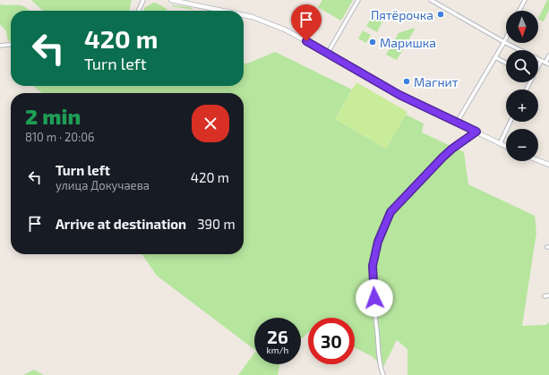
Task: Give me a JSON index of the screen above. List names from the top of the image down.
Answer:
{
  "places": ["Пятёрочка", "Маришка", "Магнит"],
  "north": "bottom",
  "page": {
    "map_buttons": ["+", "−"],
    "turn": ["420 m", "Turn left"],
    "heading": ["2 min", "810 m · 20:06"],
    "list": [
      {
        "name": "Turn left",
        "note": "улица Докучаева",
        "value": "420 m"
      },
      {
        "name": "Arrive at destination",
        "value": "390 m"
      }
    ],
    "speed": "26 km/h",
    "limit": "30"
  }
}
